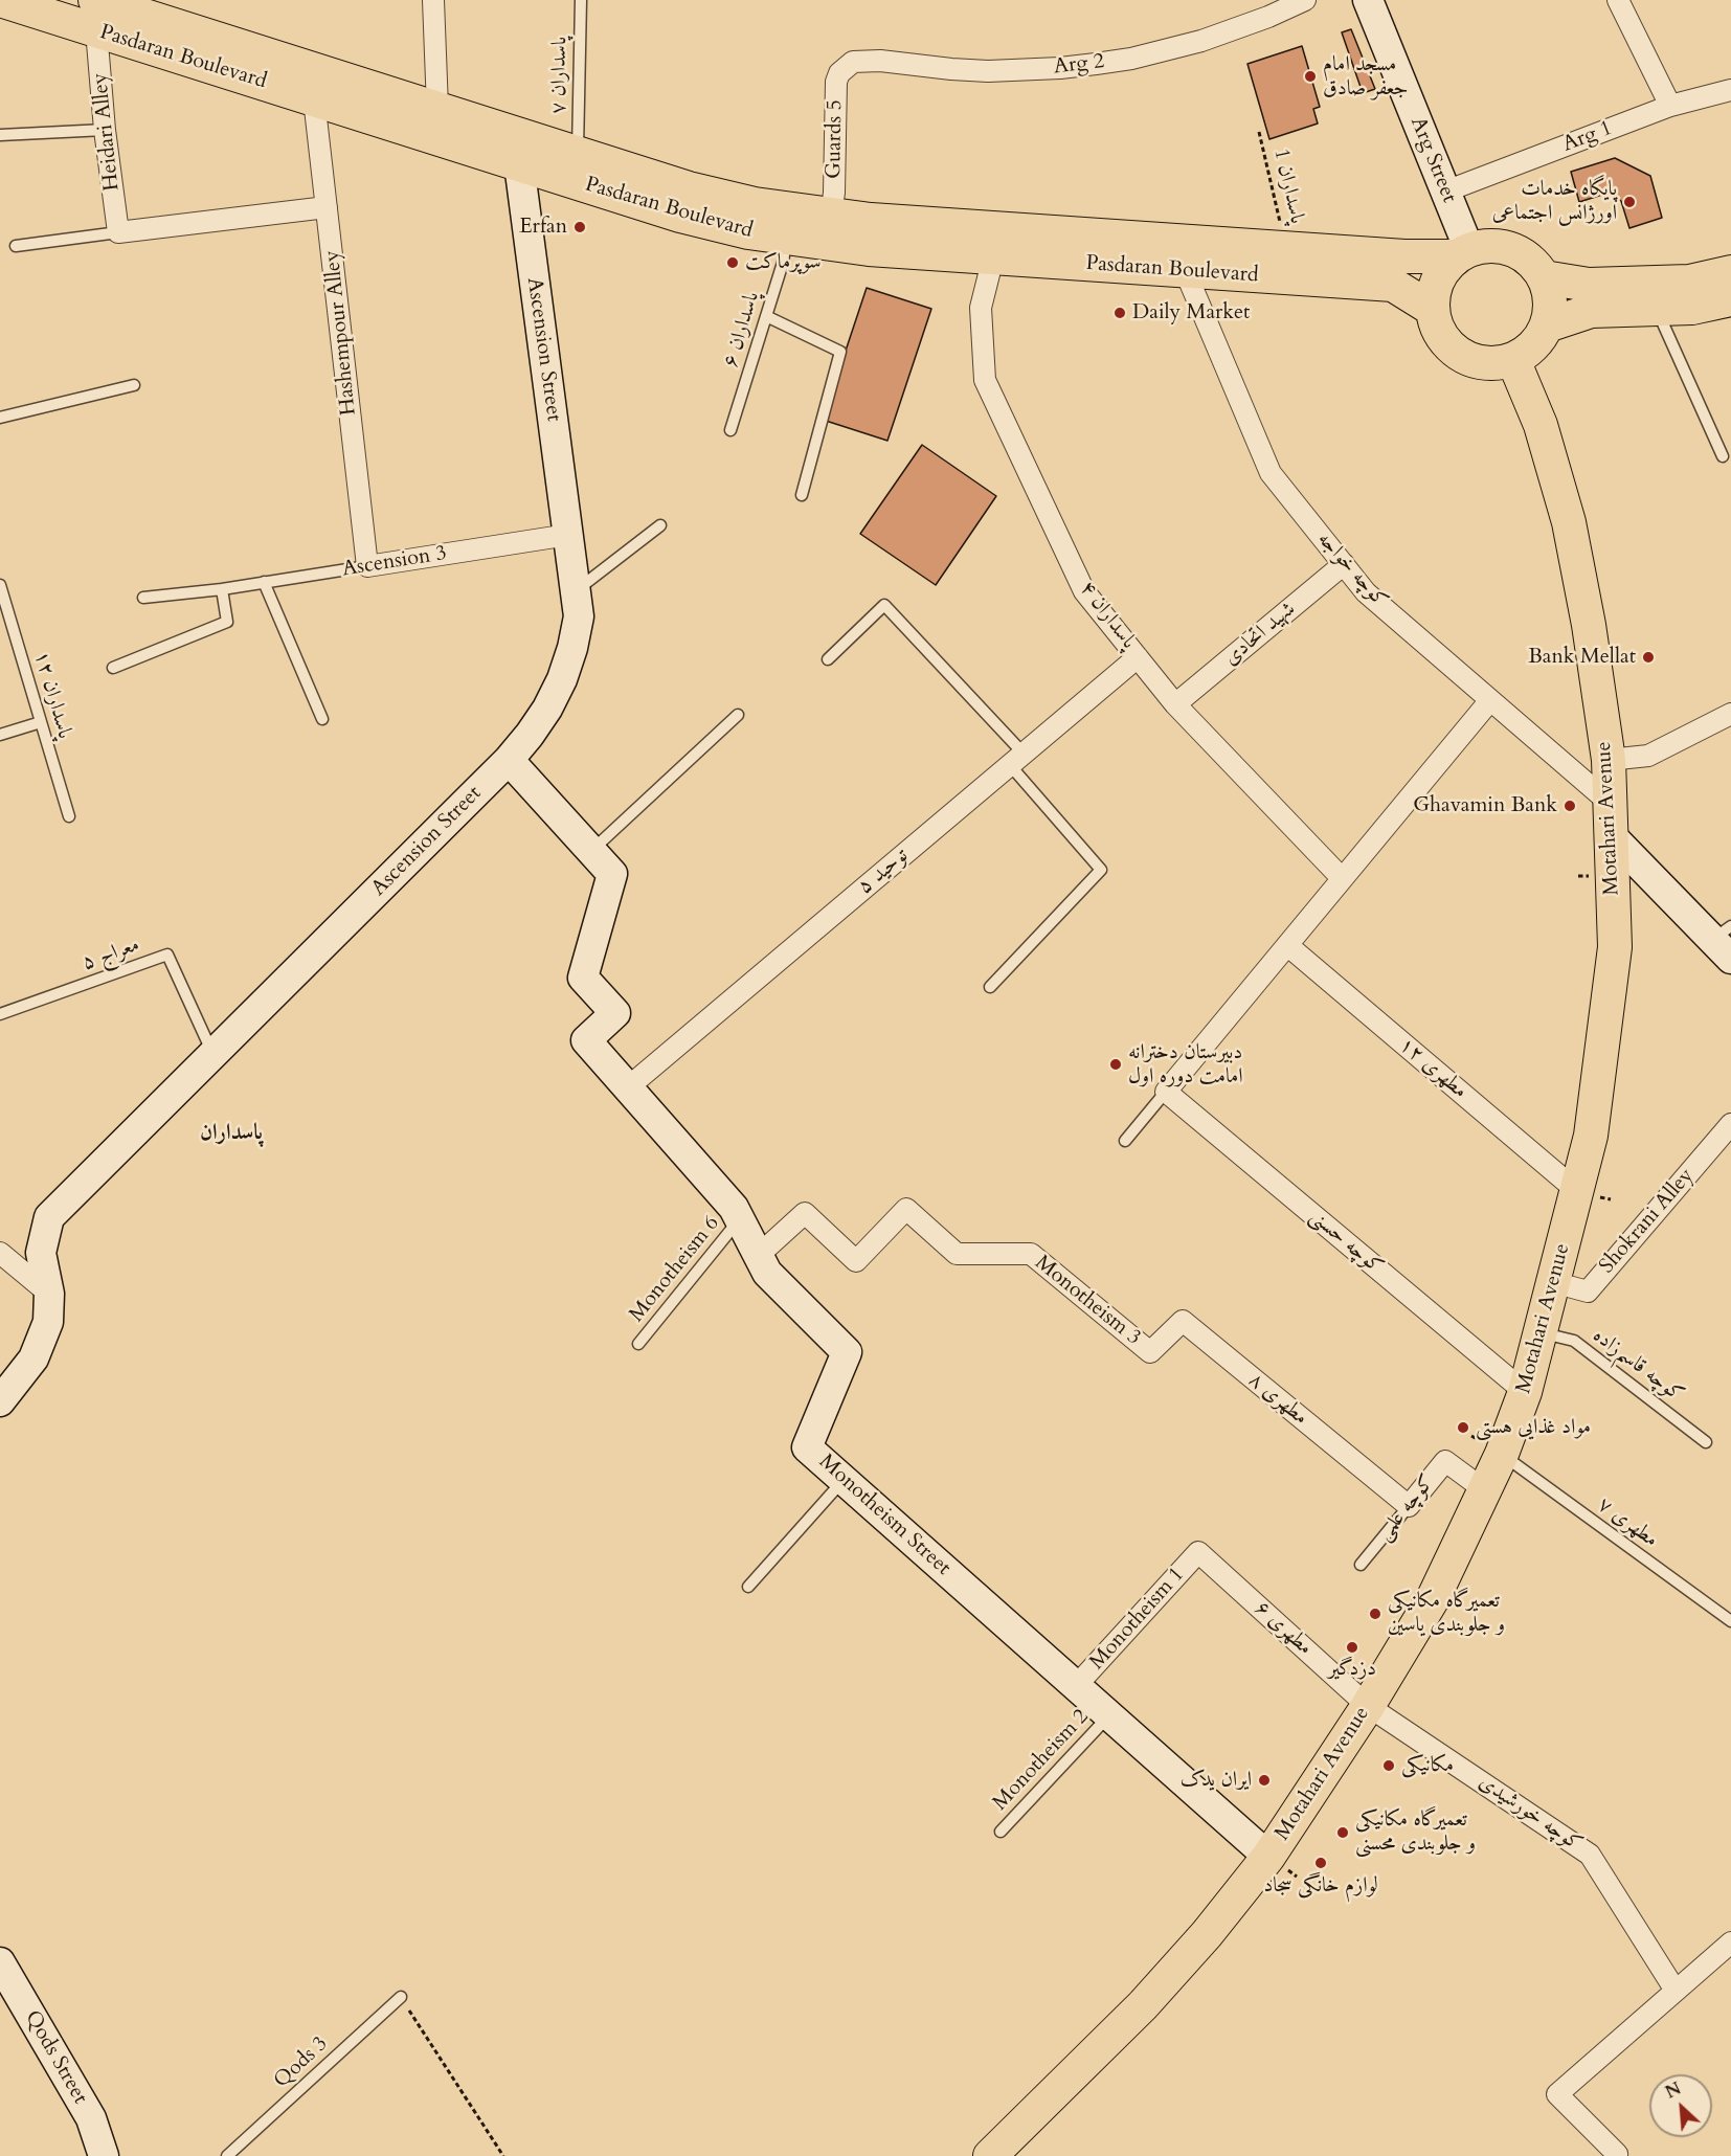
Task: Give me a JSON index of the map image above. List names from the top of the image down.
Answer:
{
  "streets": {
    "main road": ["Pasdaran Boulevard", "Motahari Avenue"],
    "street": [
      "Arg 2",
      "Heidari Alley",
      "Arg 1",
      "Guards 5",
      "Arg Street",
      "Hashempour Alley",
      "Ascension Street",
      "Ascension 3",
      "کوچه خواجه",
      "پاسداران ۴",
      "شهید اتحادی",
      "توحید ۵",
      "مطهری ۱۲",
      "Shokrani Alley",
      "کوچه حسنی",
      "Monotheism 3",
      "مطهری ۸",
      "کوچه علمی",
      "Monotheism Street",
      "Monotheism 1",
      "مطهری ۶",
      "کوچه خورشیدی",
      "Qods Street"
    ],
    "lane": [
      "پاسداران ۷",
      "پاسداران ۶",
      "پاسداران ۱۲",
      "معراج ۵",
      "Monotheism 6",
      "کوچه قاسم‌زاده",
      "مطهری ۷",
      "Monotheism 2",
      "Qods 3"
    ],
    "path": ["پاسداران 1"]
  },
  "crossings": [
    ["Pasdaran Boulevard", "پاسداران ۷"],
    ["Pasdaran Boulevard", "Heidari Alley"],
    ["Pasdaran Boulevard", "Guards 5"],
    ["Pasdaran Boulevard", "Arg Street"],
    ["Pasdaran Boulevard", "پاسداران 1"],
    ["Pasdaran Boulevard", "پاسداران ۶"],
    ["Pasdaran Boulevard", "Hashempour Alley"],
    ["Pasdaran Boulevard", "Ascension Street"],
    ["Pasdaran Boulevard", "کوچه خواجه"],
    ["Pasdaran Boulevard", "پاسداران ۴"],
    ["Pasdaran Boulevard", "Motahari Avenue"],
    ["Arg 2", "Guards 5"],
    ["Arg 1", "Arg Street"],
    ["Arg Street", "Motahari Avenue"],
    ["Hashempour Alley", "Ascension 3"],
    ["Ascension Street", "Ascension 3"],
    ["Ascension Street", "معراج ۵"],
    ["Ascension Street", "Monotheism Street"],
    ["کوچه خواجه", "شهید اتحادی"],
    ["کوچه خواجه", "Motahari Avenue"],
    ["پاسداران ۴", "شهید اتحادی"],
    ["پاسداران ۴", "توحید ۵"],
    ["Motahari Avenue", "مطهری ۱۲"],
    ["Motahari Avenue", "Shokrani Alley"],
    ["Motahari Avenue", "کوچه حسنی"],
    ["Motahari Avenue", "کوچه قاسم‌زاده"],
    ["Motahari Avenue", "کوچه علمی"],
    ["Motahari Avenue", "Monotheism Street"],
    ["Motahari Avenue", "مطهری ۷"],
    ["Motahari Avenue", "مطهری ۶"],
    ["Motahari Avenue", "کوچه خورشیدی"],
    ["توحید ۵", "Monotheism Street"],
    ["Monotheism 6", "Monotheism Street"],
    ["Monotheism 3", "مطهری ۸"],
    ["Monotheism 3", "Monotheism Street"],
    ["مطهری ۸", "کوچه علمی"],
    ["Monotheism Street", "Monotheism 1"],
    ["Monotheism Street", "Monotheism 2"],
    ["Monotheism 1", "مطهری ۶"],
    ["مطهری ۶", "کوچه خورشیدی"]
  ],
  "districts": ["پاسداران"],
  "places": [
    "مسجد امام جعفر صادق",
    "پایگاه خدمات اورژانس اجتماعی",
    "Erfan",
    "سوپرماکت",
    "Daily Market",
    "Bank Mellat",
    "Ghavamin Bank",
    "دبیرستان دخترانه امامت دوره اول",
    "مواد غذایی هستی",
    "تعمیرگاه مکانیکی و جلوبندی یاسین",
    "دزدگیر",
    "مکانیکی",
    "ایران یدک",
    "تعمیرگاه مکانیکی و جلوبندی محسنی",
    "لوازم خانگی سجاد"
  ],
  "north": "top left"
}
